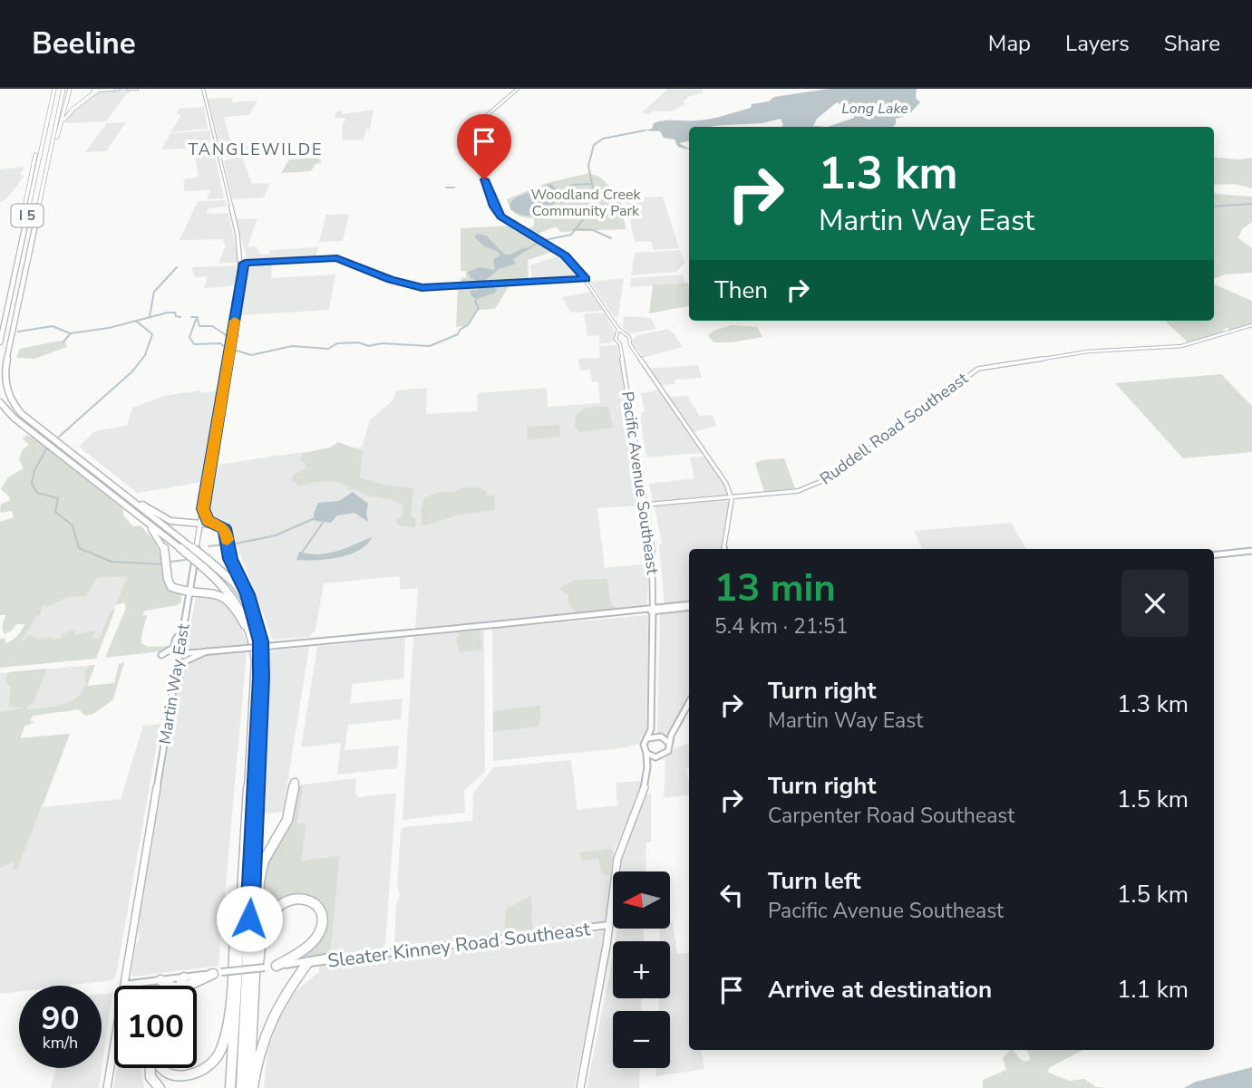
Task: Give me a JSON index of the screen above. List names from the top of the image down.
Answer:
{
  "streets": {
    "highway": ["I 5"],
    "main road": [
      "Ruddell Road Southeast",
      "Pacific Avenue Southeast",
      "Martin Way East",
      "Sleater Kinney Road Southeast"
    ]
  },
  "crossings": [
    ["Ruddell Road Southeast", "Pacific Avenue Southeast"],
    ["Martin Way East", "Sleater Kinney Road Southeast"]
  ],
  "districts": ["TANGLEWILDE"],
  "water": ["Long Lake"],
  "parks": ["Woodland Creek Community Park"],
  "north": "left",
  "page": {
    "header": "Beeline",
    "nav": ["Map", "Layers", "Share"],
    "turn": ["1.3 km", "Martin Way East"],
    "then": "Then",
    "heading": ["13 min", "5.4 km · 21:51"],
    "list": [
      {
        "name": "Turn right",
        "note": "Martin Way East",
        "value": "1.3 km"
      },
      {
        "name": "Turn right",
        "note": "Carpenter Road Southeast",
        "value": "1.5 km"
      },
      {
        "name": "Turn left",
        "note": "Pacific Avenue Southeast",
        "value": "1.5 km"
      },
      {
        "name": "Arrive at destination",
        "value": "1.1 km"
      }
    ],
    "map_buttons": ["+", "−"],
    "speed": "90 km/h",
    "limit": "100"
  }
}
